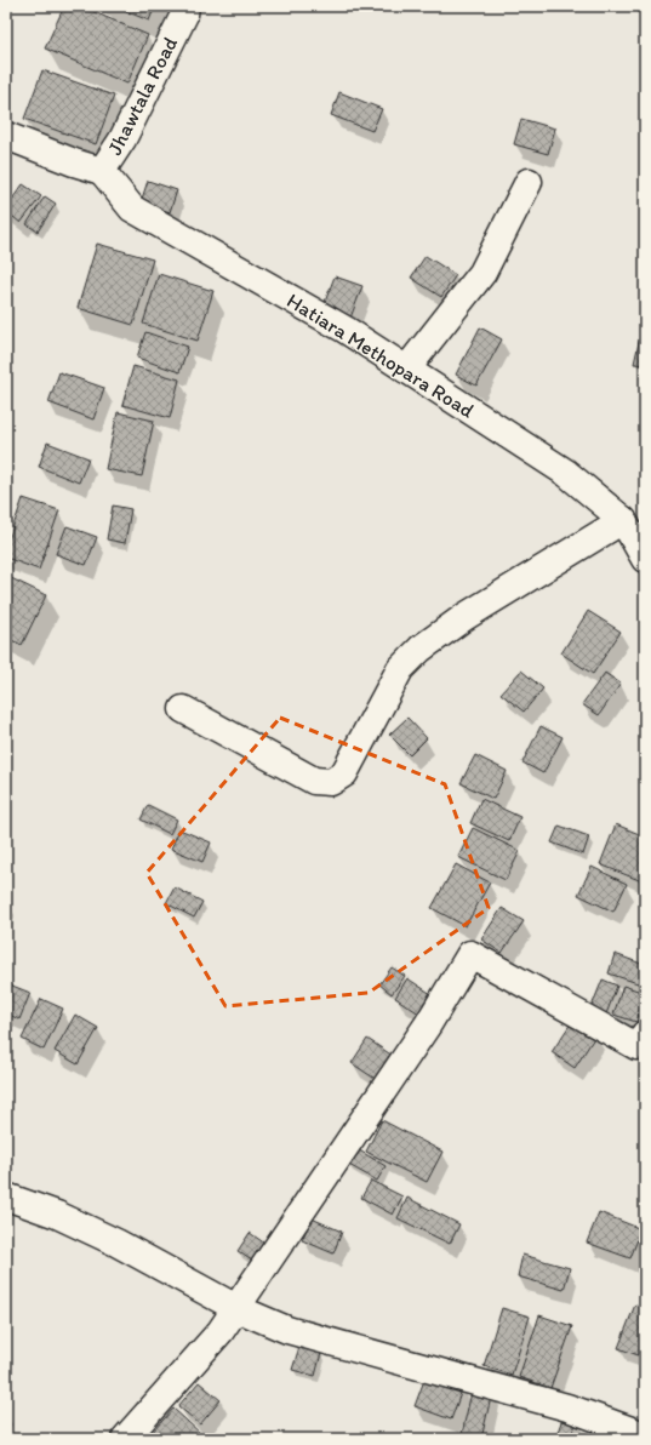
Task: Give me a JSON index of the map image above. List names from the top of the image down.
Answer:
{
  "streets": {
    "street": ["Jhawtala Road", "Hatiara Methopara Road"]
  },
  "crossings": [
    ["Jhawtala Road", "Hatiara Methopara Road"]
  ]
}
